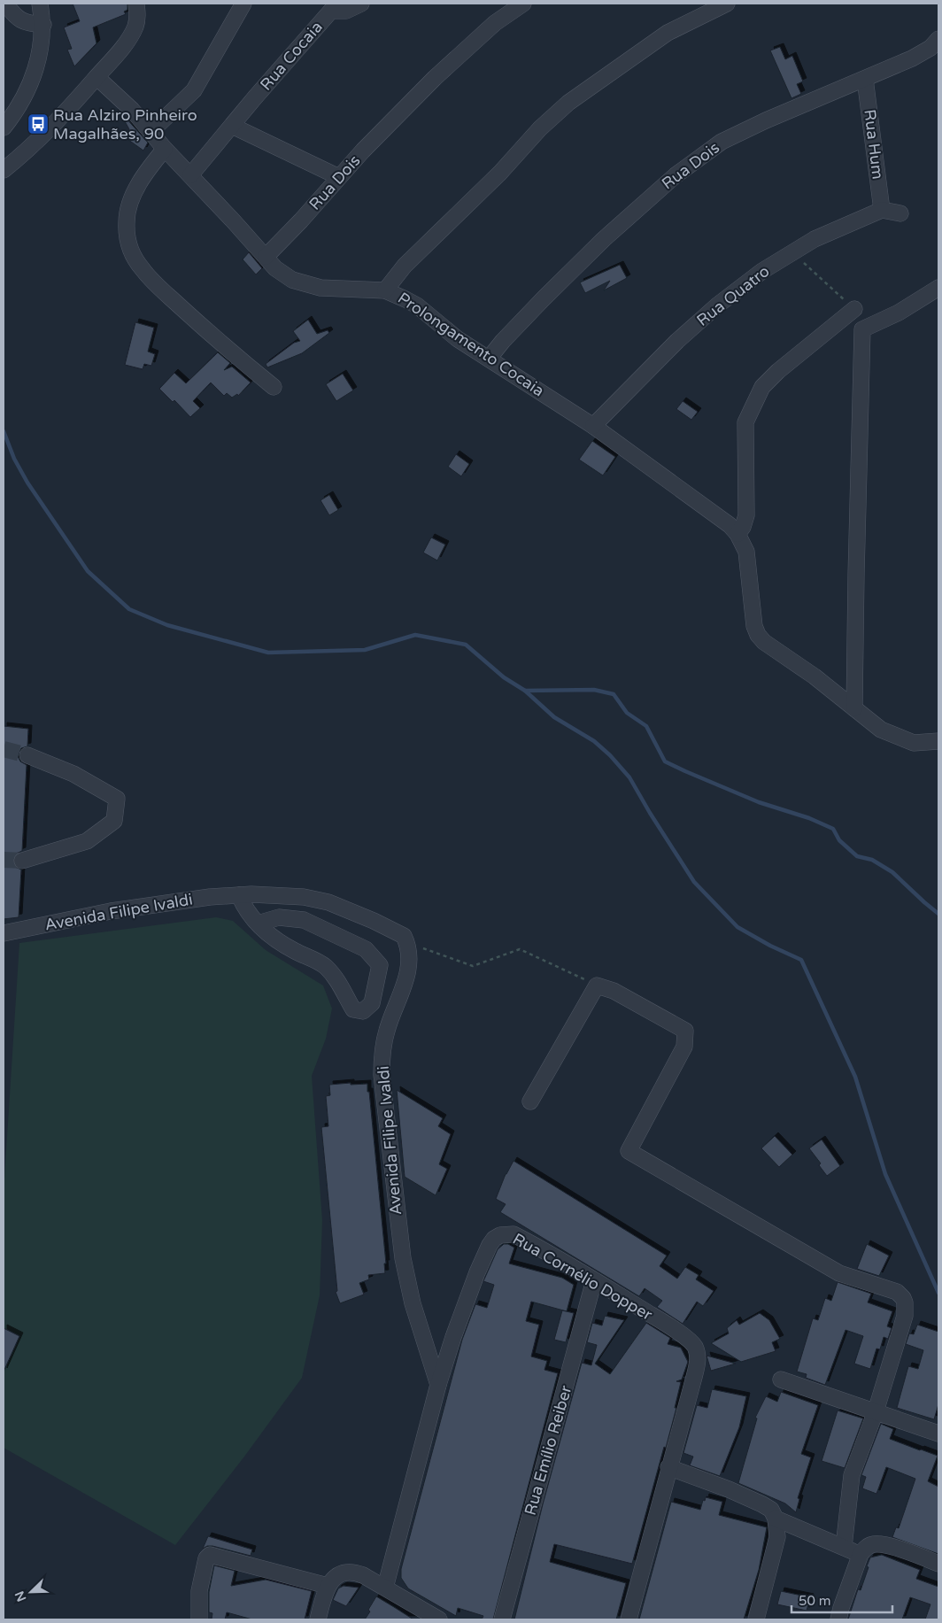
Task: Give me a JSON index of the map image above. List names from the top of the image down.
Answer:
{
  "streets": {
    "street": [
      "Rua Cocaia",
      "Rua Hum",
      "Rua Dois",
      "Rua Quatro",
      "Prolongamento Cocaia",
      "Avenida Filipe Ivaldi",
      "Rua Cornélio Dopper",
      "Rua Emílio Reiber"
    ]
  },
  "crossings": [
    ["Rua Cocaia", "Prolongamento Cocaia"],
    ["Rua Hum", "Rua Dois"],
    ["Rua Hum", "Rua Quatro"],
    ["Rua Dois", "Prolongamento Cocaia"],
    ["Rua Quatro", "Prolongamento Cocaia"],
    ["Avenida Filipe Ivaldi", "Rua Cornélio Dopper"],
    ["Rua Cornélio Dopper", "Rua Emílio Reiber"]
  ],
  "places": {
    "bus stop": ["Rua Alziro Pinheiro Magalhães, 90"]
  },
  "scale_bar": "50 m",
  "north": "bottom left"
}
